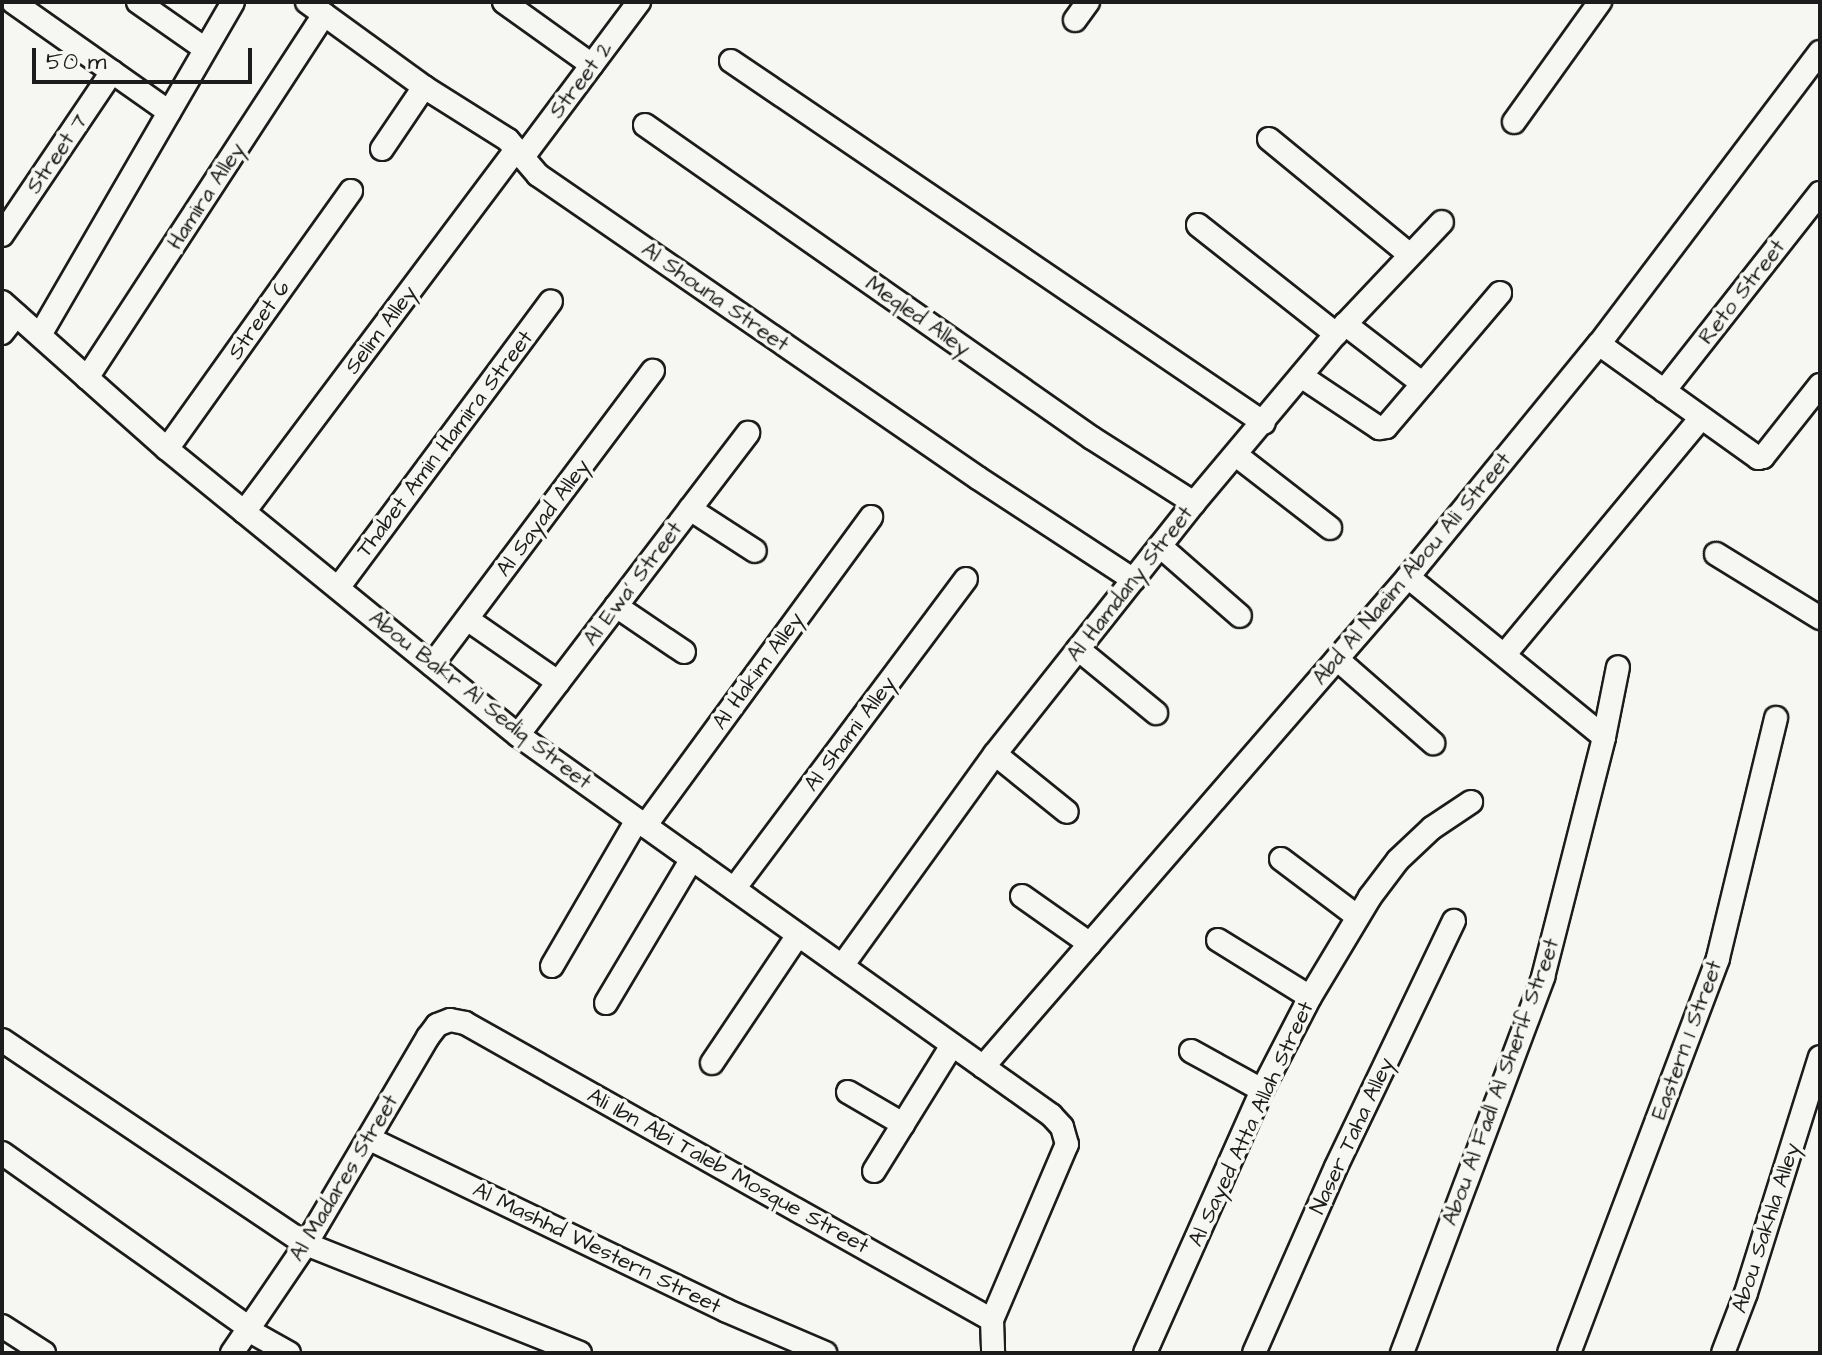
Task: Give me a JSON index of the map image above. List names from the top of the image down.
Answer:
{
  "streets": {
    "street": [
      "Street 2",
      "Street 7",
      "Hamira Alley",
      "Reto Street",
      "Al Shouna Street",
      "Meqled Alley",
      "Street 6",
      "Selim Alley",
      "Thabet Amin Hamira Street",
      "Al Sayad Alley",
      "Abd Al Naeim Abou Ali Street",
      "Al Ewa' Street",
      "Al Hamdany Street",
      "Al Hakim Alley",
      "Abou Bakr Al Sediq Street",
      "Al Shami Alley",
      "Eastern 1 Street",
      "Abou Al Fadl Al Sherif Street",
      "Al Sayed Atta Allah Street",
      "Naser Taha Alley",
      "Ali Ibn Abi Taleb Mosque Street",
      "Al Madares Street",
      "Abou Sakhla Alley",
      "Al Mashhd Western Street"
    ]
  },
  "crossings": [
    ["Street 2", "Al Shouna Street"],
    ["Street 2", "Selim Alley"],
    ["Hamira Alley", "Al Shouna Street"],
    ["Hamira Alley", "Abou Bakr Al Sediq Street"],
    ["Al Shouna Street", "Selim Alley"],
    ["Al Shouna Street", "Al Hamdany Street"],
    ["Meqled Alley", "Al Hamdany Street"],
    ["Street 6", "Abou Bakr Al Sediq Street"],
    ["Selim Alley", "Abou Bakr Al Sediq Street"],
    ["Thabet Amin Hamira Street", "Abou Bakr Al Sediq Street"],
    ["Al Sayad Alley", "Abou Bakr Al Sediq Street"],
    ["Abd Al Naeim Abou Ali Street", "Abou Bakr Al Sediq Street"],
    ["Al Ewa' Street", "Abou Bakr Al Sediq Street"],
    ["Al Hamdany Street", "Abou Bakr Al Sediq Street"],
    ["Al Hakim Alley", "Abou Bakr Al Sediq Street"],
    ["Abou Bakr Al Sediq Street", "Al Shami Alley"],
    ["Abou Bakr Al Sediq Street", "Ali Ibn Abi Taleb Mosque Street"],
    ["Ali Ibn Abi Taleb Mosque Street", "Al Madares Street"],
    ["Al Madares Street", "Al Mashhd Western Street"]
  ],
  "scale_bar": "50 m"
}
